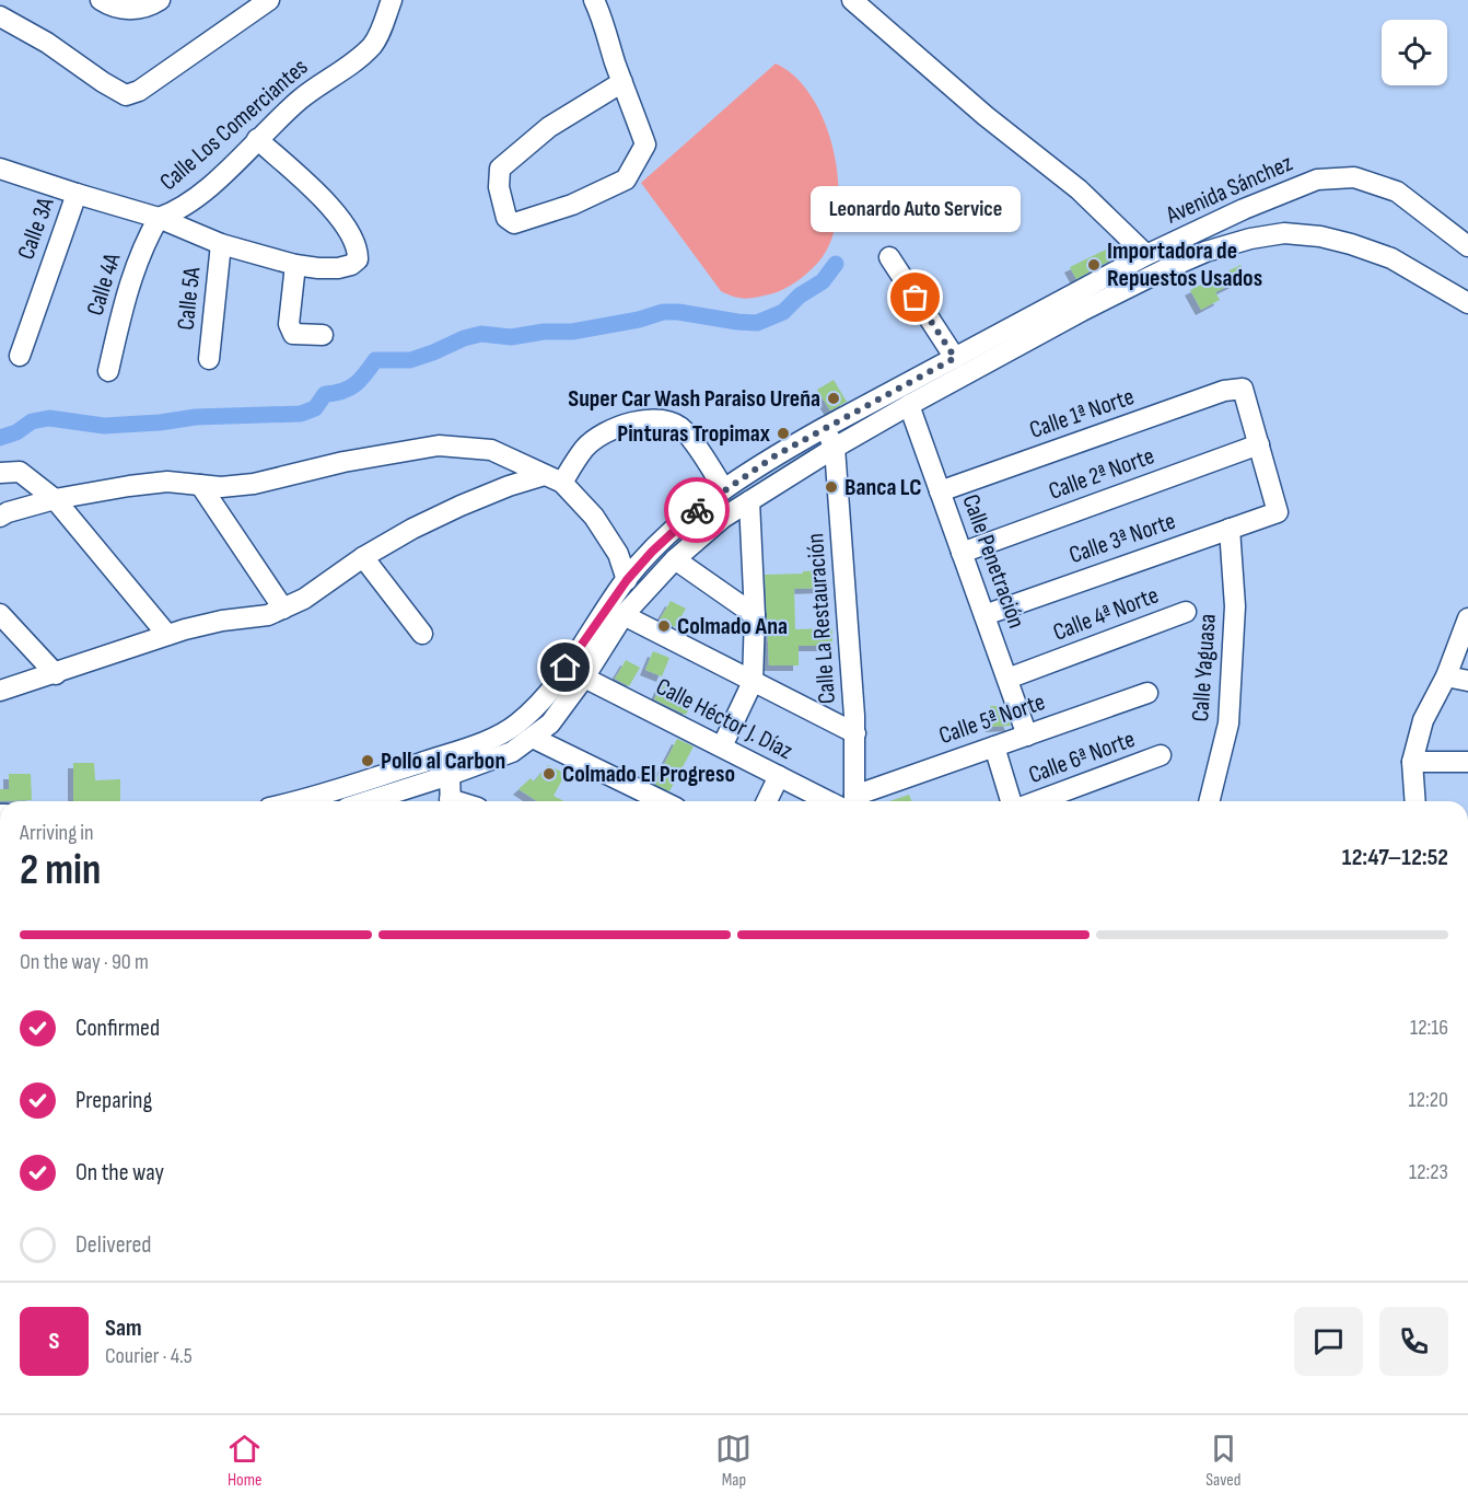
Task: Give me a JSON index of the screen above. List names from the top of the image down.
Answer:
{
  "streets": {
    "street": [
      "Calle Los Comerciantes",
      "Avenida Sánchez",
      "Calle 3A",
      "Calle 4A",
      "Calle 5A",
      "Calle 1ª Norte",
      "Calle 2ª Norte",
      "Calle 3ª Norte",
      "Calle Penetración",
      "Calle 4ª Norte",
      "Calle La Restauración",
      "Calle Yaguasa",
      "Calle Héctor J. Díaz",
      "Calle 5ª Norte",
      "Calle 6ª Norte"
    ]
  },
  "crossings": [
    ["Calle Los Comerciantes", "Calle 3A"],
    ["Calle Los Comerciantes", "Calle 4A"],
    ["Avenida Sánchez", "Calle Penetración"],
    ["Avenida Sánchez", "Calle La Restauración"],
    ["Avenida Sánchez", "Calle Héctor J. Díaz"],
    ["Calle 1ª Norte", "Calle 2ª Norte"],
    ["Calle 1ª Norte", "Calle 3ª Norte"],
    ["Calle 1ª Norte", "Calle Penetración"],
    ["Calle 2ª Norte", "Calle 3ª Norte"],
    ["Calle 2ª Norte", "Calle Penetración"],
    ["Calle 3ª Norte", "Calle Penetración"],
    ["Calle 3ª Norte", "Calle Yaguasa"],
    ["Calle Penetración", "Calle 4ª Norte"],
    ["Calle Penetración", "Calle 5ª Norte"]
  ],
  "places": [
    "Importadora de Repuestos Usados",
    "Leonardo Auto Service",
    "Super Car Wash Paraiso Ureña",
    "Pinturas Tropimax",
    "Banca LC",
    "Colmado Ana",
    "Pollo al Carbon",
    "Colmado El Progreso"
  ],
  "page": {
    "bubble": "Leonardo Auto Service",
    "heading": ["2 min", "Arriving in", "12:47–12:52"],
    "panel": ["Sam", "Courier · 4.5"],
    "bar": "On the way · 90 m",
    "list": [
      ["Confirmed", "12:16"],
      ["Preparing", "12:20"],
      ["On the way", "12:23"],
      "Delivered"
    ],
    "round": "S",
    "tabs": ["Home", "Map", "Saved"]
  }
}
